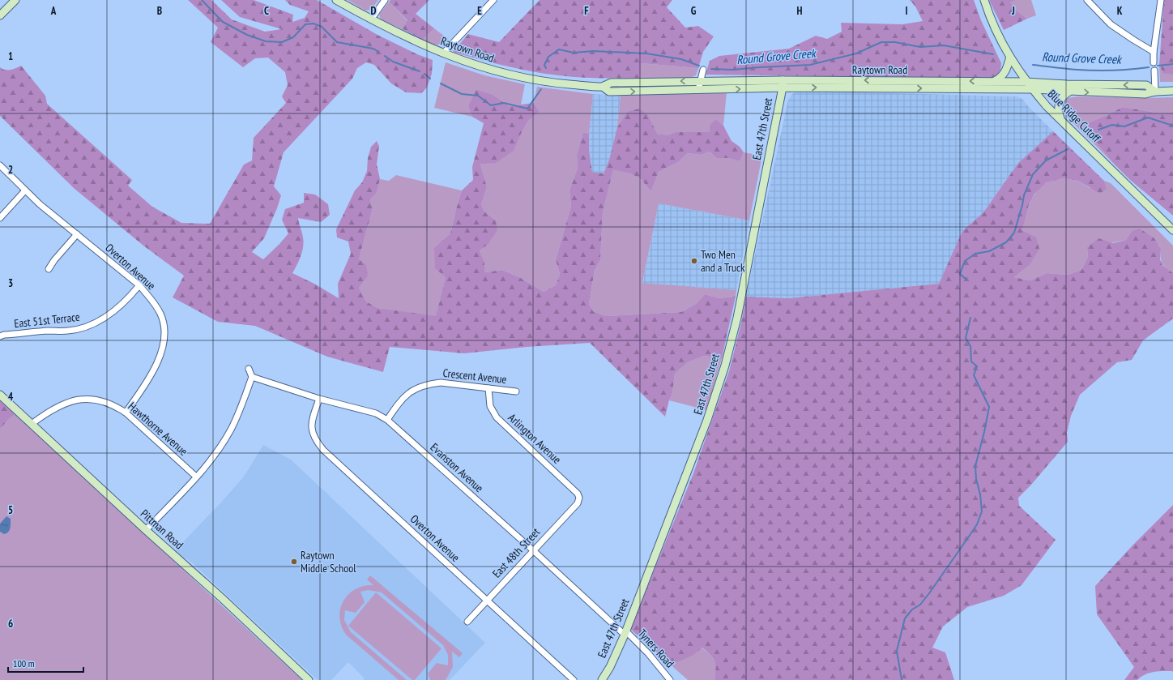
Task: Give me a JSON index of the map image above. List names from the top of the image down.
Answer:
{
  "streets": {
    "main road": [
      "Raytown Road",
      "Blue Ridge Cutoff",
      "East 47th Street",
      "Pittman Road"
    ],
    "street": [
      "Overton Avenue",
      "East 51st Terrace",
      "Crescent Avenue",
      "Hawthorne Avenue",
      "Arlington Avenue",
      "Evanston Avenue",
      "East 48th Street",
      "Tyners Road"
    ]
  },
  "crossings": [
    ["Raytown Road", "Blue Ridge Cutoff"],
    ["Raytown Road", "East 47th Street"],
    ["East 47th Street", "Evanston Avenue"],
    ["East 47th Street", "Tyners Road"],
    ["Overton Avenue", "East 51st Terrace"],
    ["Overton Avenue", "Hawthorne Avenue"],
    ["Overton Avenue", "Evanston Avenue"],
    ["Overton Avenue", "East 48th Street"],
    ["Crescent Avenue", "Arlington Avenue"],
    ["Crescent Avenue", "Evanston Avenue"],
    ["Hawthorne Avenue", "Pittman Road"],
    ["Arlington Avenue", "East 48th Street"],
    ["Evanston Avenue", "East 48th Street"],
    ["Evanston Avenue", "Tyners Road"]
  ],
  "water": ["Round Grove Creek"],
  "places": ["Two Men and a Truck", "Raytown Middle School"],
  "scale_bar": "100 m",
  "grid": {
    "columns": [
      "A",
      "B",
      "C",
      "D",
      "E",
      "F",
      "G",
      "H",
      "I",
      "J",
      "K"
    ],
    "rows": [
      "1",
      "2",
      "3",
      "4",
      "5",
      "6"
    ]
  }
}
